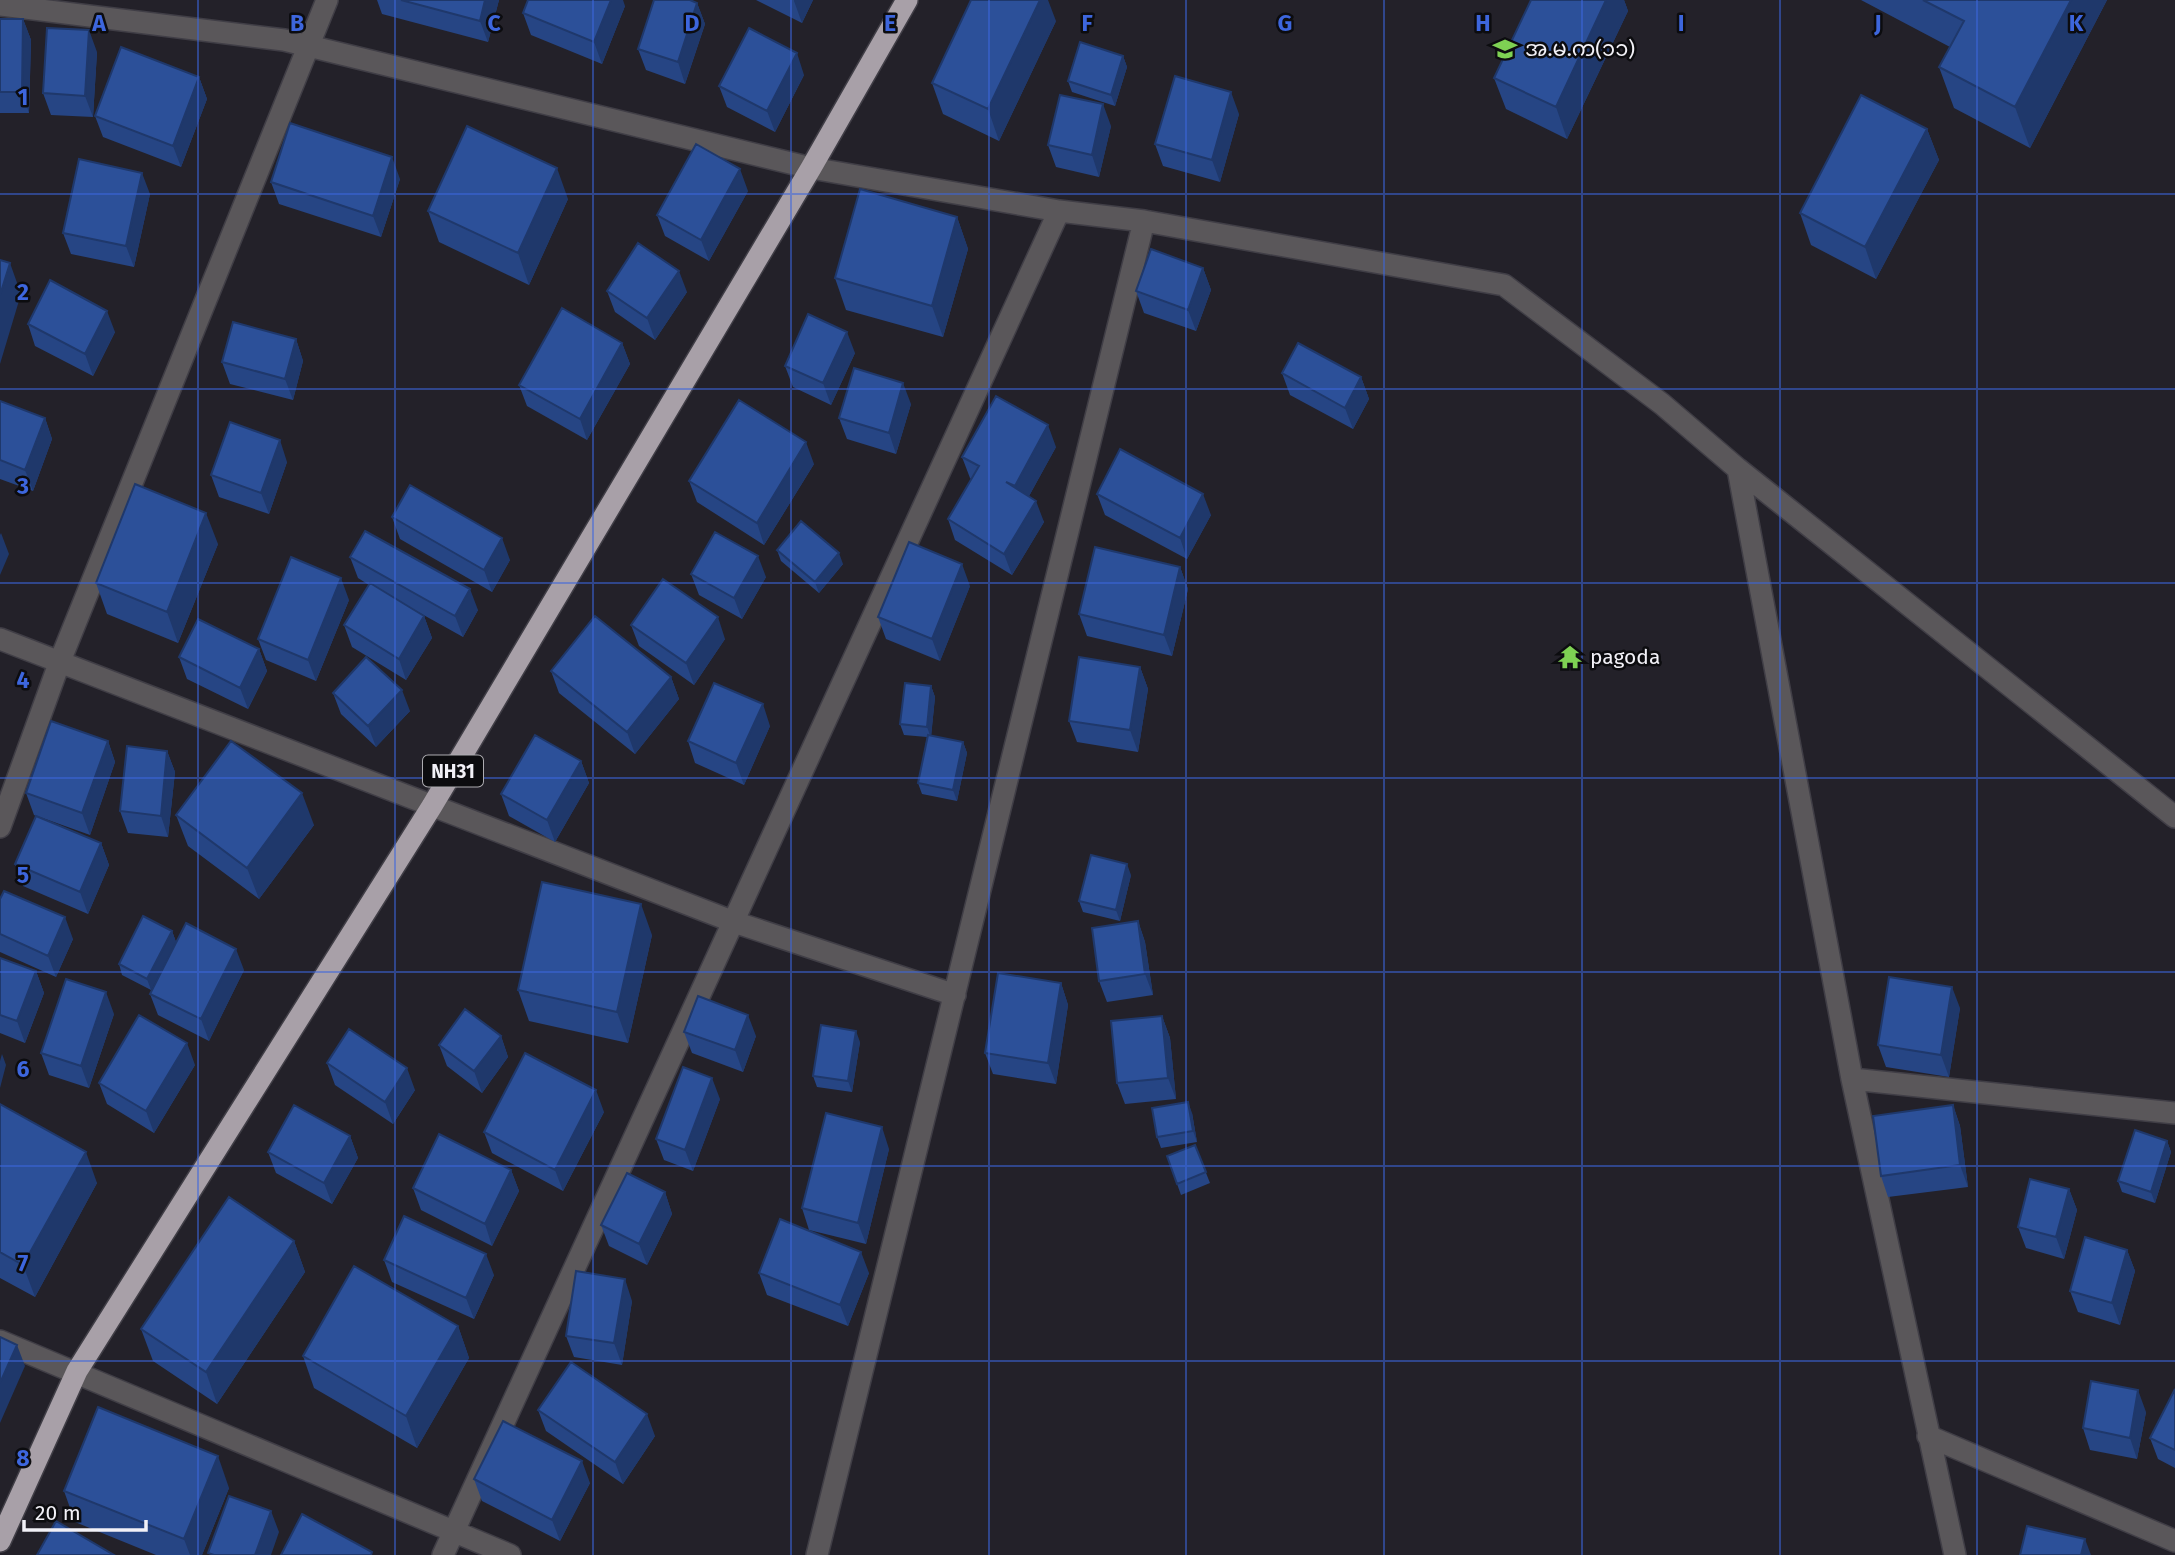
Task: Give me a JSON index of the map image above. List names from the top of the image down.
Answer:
{
  "streets": {
    "highway": ["NH31"]
  },
  "places": {
    "school or university": ["အ.မ.က(၁၁)"],
    "temple": ["pagoda"]
  },
  "scale_bar": "20 m",
  "grid": {
    "columns": [
      "A",
      "B",
      "C",
      "D",
      "E",
      "F",
      "G",
      "H",
      "I",
      "J",
      "K"
    ],
    "rows": [
      "1",
      "2",
      "3",
      "4",
      "5",
      "6",
      "7",
      "8"
    ]
  }
}
